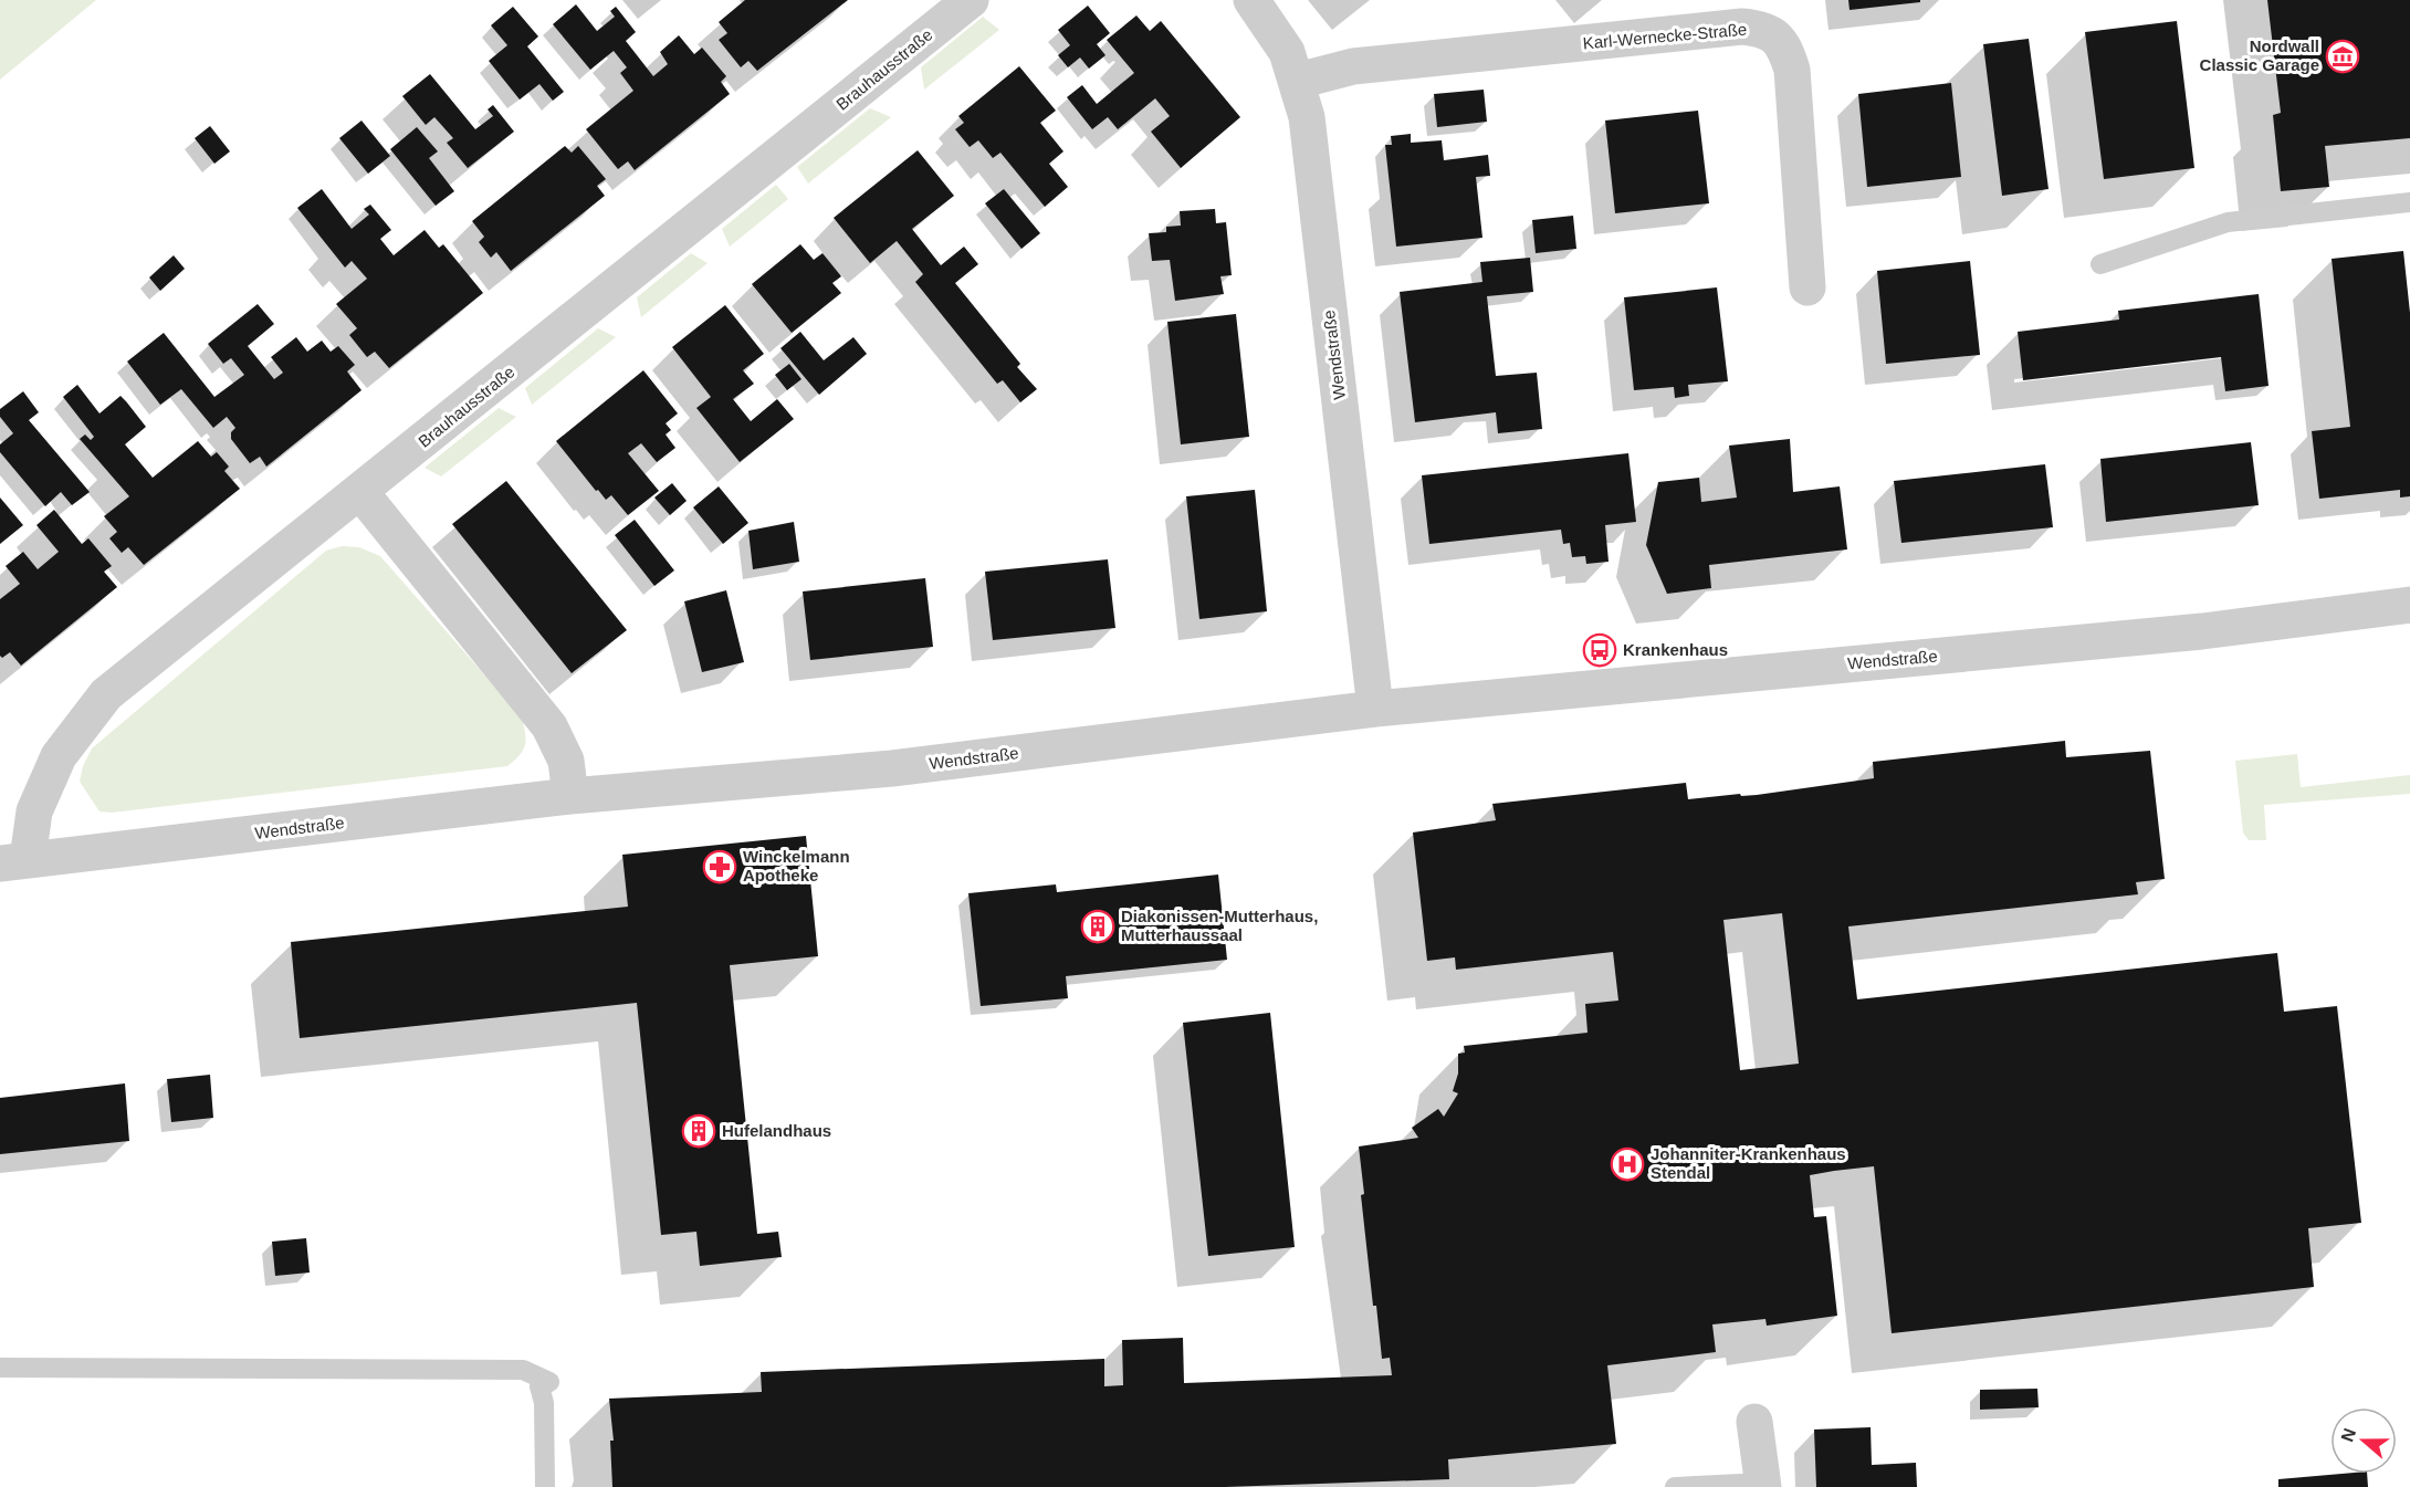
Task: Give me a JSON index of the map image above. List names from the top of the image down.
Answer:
{
  "streets": {
    "street": ["Karl-Wernecke-Straße", "Brauhausstraße", "Wendstraße"]
  },
  "crossings": [
    ["Karl-Wernecke-Straße", "Wendstraße"],
    ["Brauhausstraße", "Wendstraße"]
  ],
  "places": {
    "museum": ["Nordwall Classic Garage"],
    "bus stop": ["Krankenhaus"],
    "pharmacy": ["Winckelmann Apotheke"],
    "building": ["Diakonissen-Mutterhaus, Mutterhaussaal", "Hufelandhaus"],
    "hospital": ["Johanniter-Krankenhaus Stendal"]
  },
  "north": "left"
}
